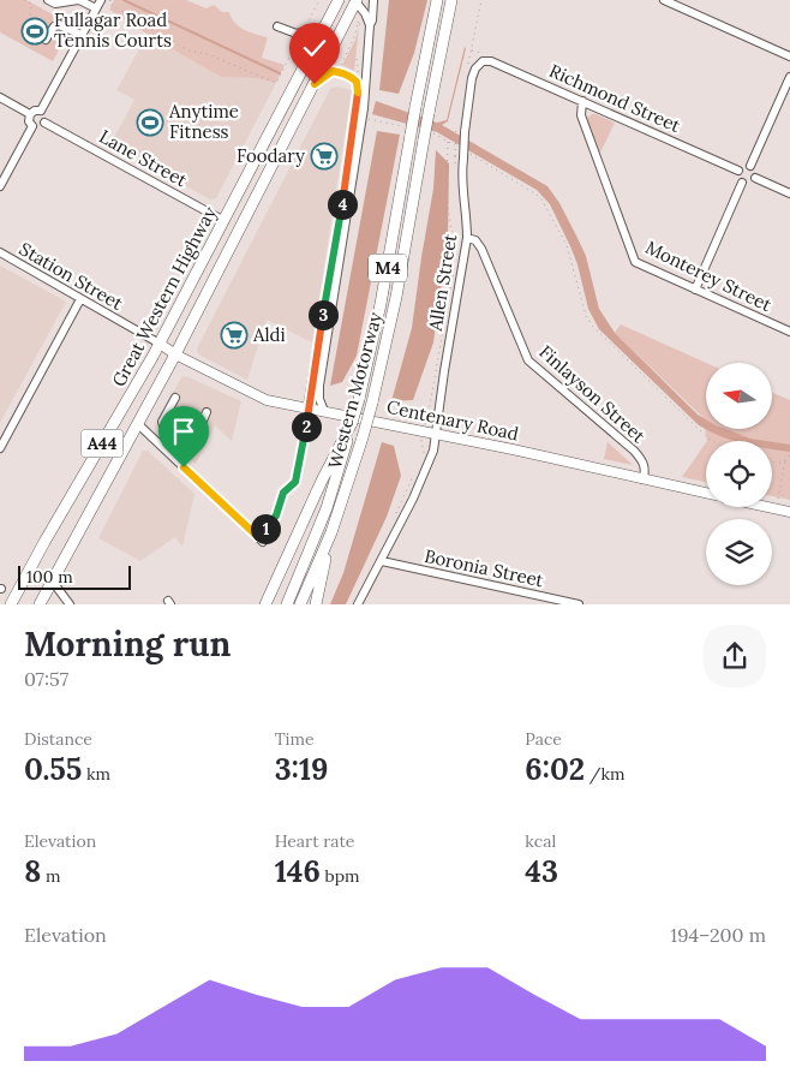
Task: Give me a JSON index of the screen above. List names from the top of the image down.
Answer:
{
  "streets": {
    "highway": [
      "M4",
      "Great Western Highway",
      "Western Motorway",
      "A44"
    ],
    "main road": ["Centenary Road"],
    "street": [
      "Richmond Street",
      "Lane Street",
      "Station Street",
      "Monterey Street",
      "Allen Street",
      "Finlayson Street",
      "Boronia Street"
    ]
  },
  "crossings": [
    ["Richmond Street", "Monterey Street"],
    ["Richmond Street", "Allen Street"],
    ["Lane Street", "Great Western Highway"],
    ["Station Street", "Great Western Highway"],
    ["Station Street", "Centenary Road"],
    ["Allen Street", "Finlayson Street"],
    ["Allen Street", "Centenary Road"],
    ["Allen Street", "Boronia Street"],
    ["Great Western Highway", "Centenary Road"],
    ["Finlayson Street", "Centenary Road"]
  ],
  "places": {
    "sports": ["Fullagar Road Tennis Courts", "Anytime Fitness"],
    "supermarket": ["Foodary", "Aldi"]
  },
  "scale_bar": "100 m",
  "north": "left",
  "page": {
    "pins": [
      "4",
      "3",
      "2",
      "1"
    ],
    "scale": "100 m",
    "heading": ["Morning run", "07:57"],
    "stats": [
      ["Distance", "0.55 km"],
      ["Time", "3:19"],
      ["Pace", "6:02 /km"],
      ["Elevation", "8 m"],
      ["Heart rate", "146 bpm"],
      ["kcal", "43"]
    ],
    "chart": ["Elevation", "194–200 m"]
  }
}
